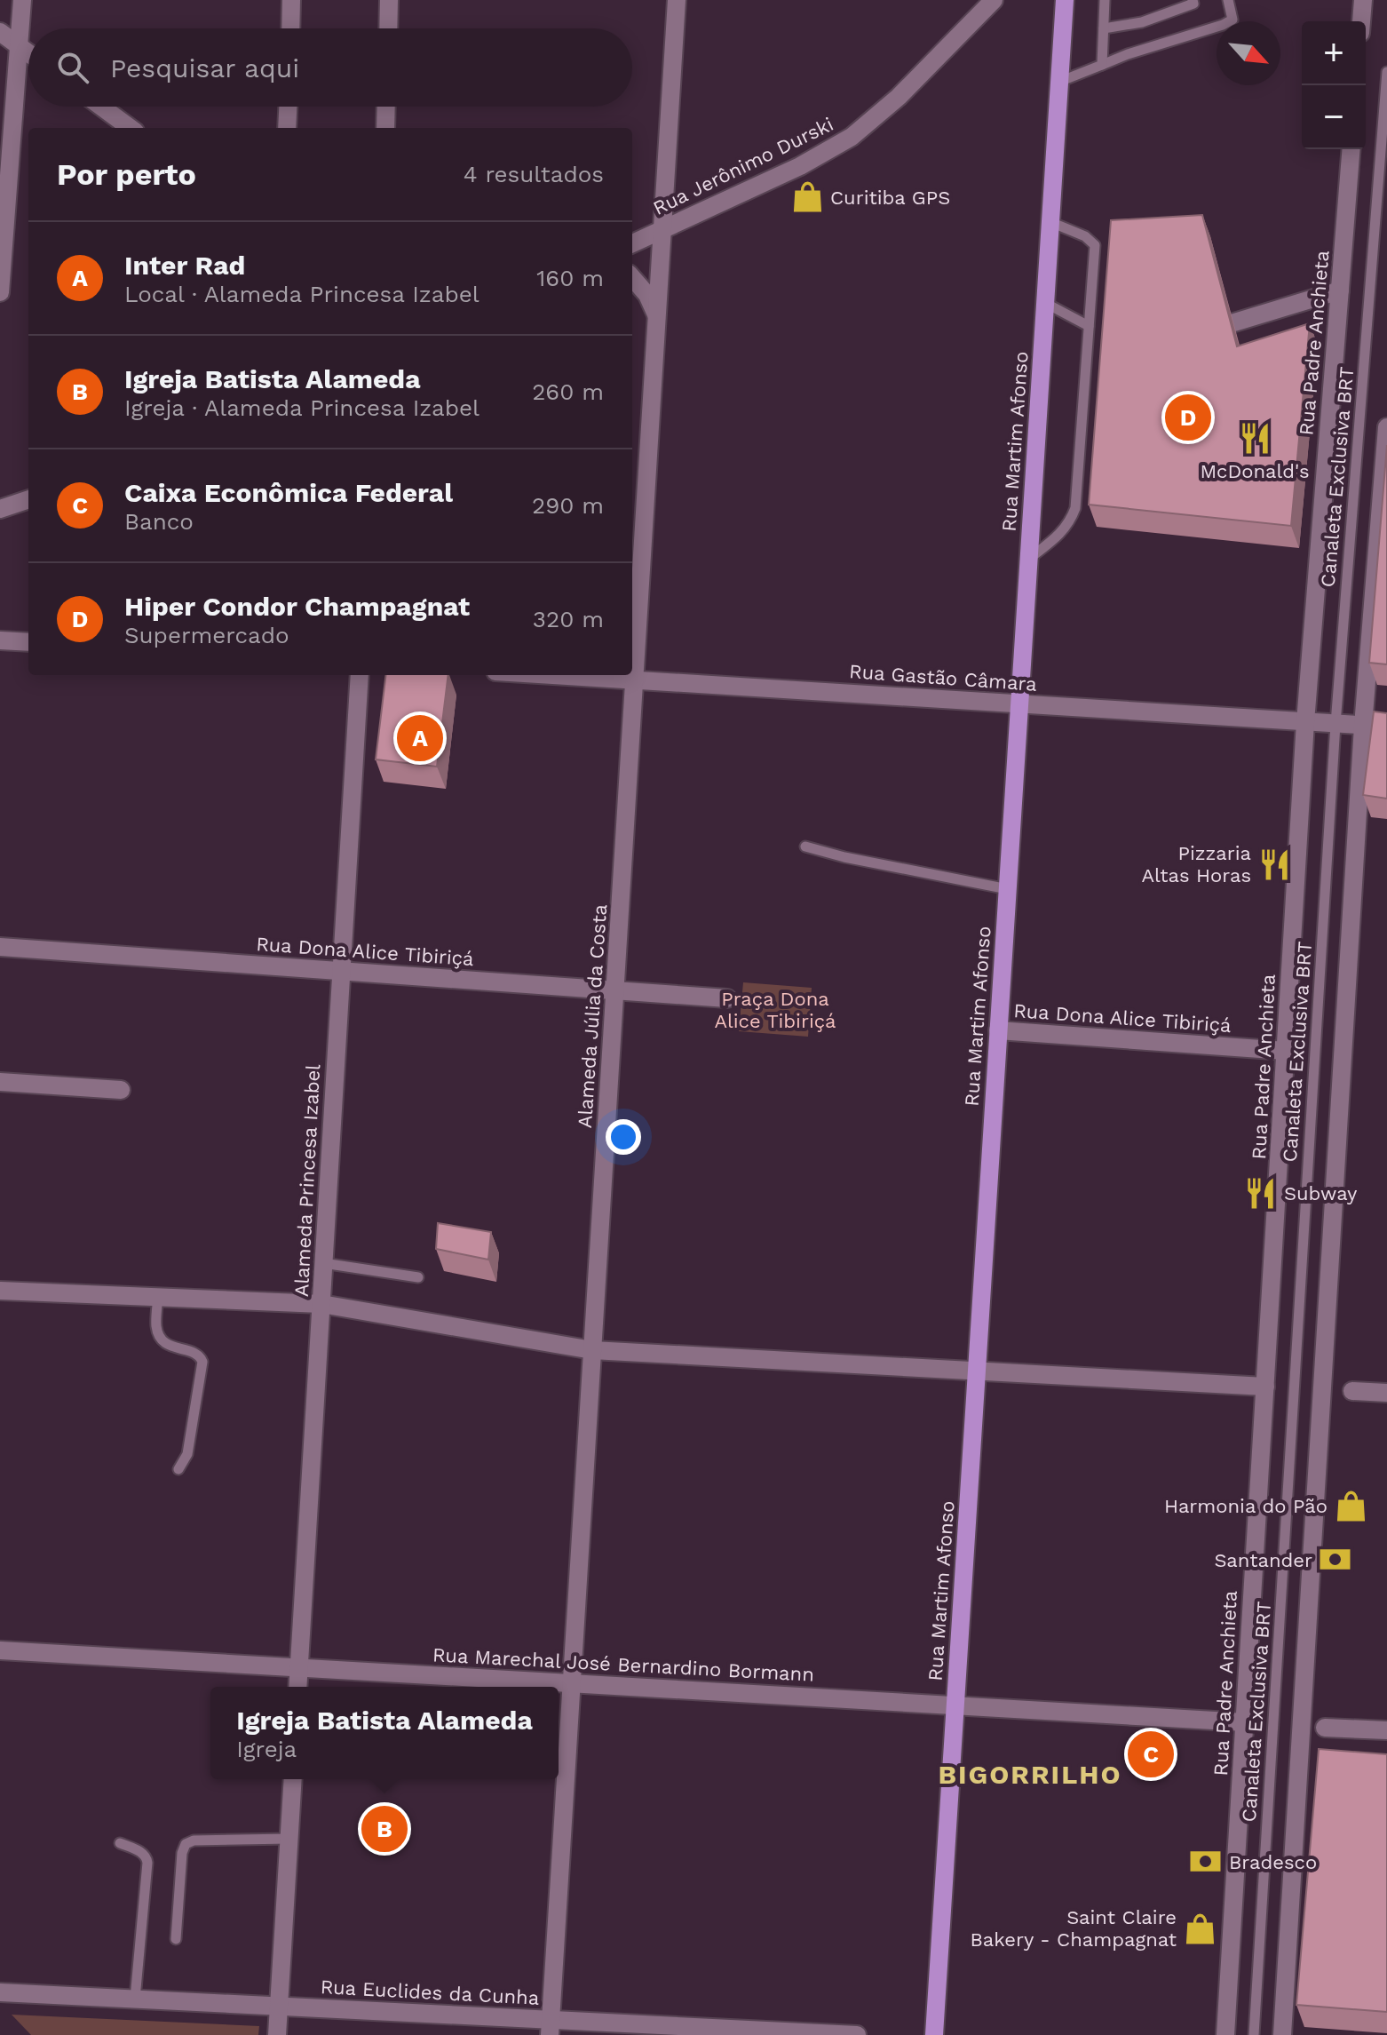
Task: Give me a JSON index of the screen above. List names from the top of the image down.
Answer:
{
  "streets": {
    "main road": ["Rua Martim Afonso"],
    "street": [
      "Rua Jerônimo Durski",
      "Rua Padre Anchieta",
      "Rua Gastão Câmara",
      "Rua Dona Alice Tibiriçá",
      "Alameda Júlia da Costa",
      "Alameda Princesa Izabel",
      "Rua Marechal José Bernardino Bormann",
      "Rua Euclides da Cunha"
    ],
    "lane": ["Canaleta Exclusiva BRT"]
  },
  "crossings": [
    ["Rua Jerônimo Durski", "Alameda Júlia da Costa"],
    ["Rua Padre Anchieta", "Rua Gastão Câmara"],
    ["Rua Padre Anchieta", "Rua Dona Alice Tibiriçá"],
    ["Rua Padre Anchieta", "Rua Marechal José Bernardino Bormann"],
    ["Rua Martim Afonso", "Rua Gastão Câmara"],
    ["Rua Martim Afonso", "Rua Dona Alice Tibiriçá"],
    ["Rua Martim Afonso", "Rua Marechal José Bernardino Bormann"],
    ["Canaleta Exclusiva BRT", "Rua Gastão Câmara"],
    ["Rua Gastão Câmara", "Alameda Júlia da Costa"],
    ["Rua Dona Alice Tibiriçá", "Alameda Júlia da Costa"],
    ["Rua Dona Alice Tibiriçá", "Alameda Princesa Izabel"],
    ["Alameda Júlia da Costa", "Rua Marechal José Bernardino Bormann"],
    ["Alameda Júlia da Costa", "Rua Euclides da Cunha"],
    ["Alameda Princesa Izabel", "Rua Marechal José Bernardino Bormann"]
  ],
  "districts": ["BIGORRILHO"],
  "parks": ["Praça Dona Alice Tibiriçá"],
  "places": {
    "shop": ["Curitiba GPS", "Harmonia do Pão", "Saint Claire Bakery - Champagnat"],
    "restaurant": ["McDonald's", "Pizzaria Altas Horas", "Subway"],
    "bank": ["Santander", "Bradesco"]
  },
  "north": "bottom right",
  "page": {
    "map_buttons": ["+", "−"],
    "search": "Pesquisar aqui",
    "heading": ["Por perto", "4 resultados"],
    "list": [
      {
        "mark": "A",
        "name": "Inter Rad",
        "note": "Local · Alameda Princesa Izabel",
        "value": "160 m"
      },
      {
        "mark": "B",
        "name": "Igreja Batista Alameda",
        "note": "Igreja · Alameda Princesa Izabel",
        "value": "260 m"
      },
      {
        "mark": "C",
        "name": "Caixa Econômica Federal",
        "note": "Banco",
        "value": "290 m"
      },
      {
        "mark": "D",
        "name": "Hiper Condor Champagnat",
        "note": "Supermercado",
        "value": "320 m"
      }
    ],
    "pins": [
      "D",
      "A",
      "C",
      "B"
    ],
    "popup": ["Igreja Batista Alameda", "Igreja"]
  }
}
